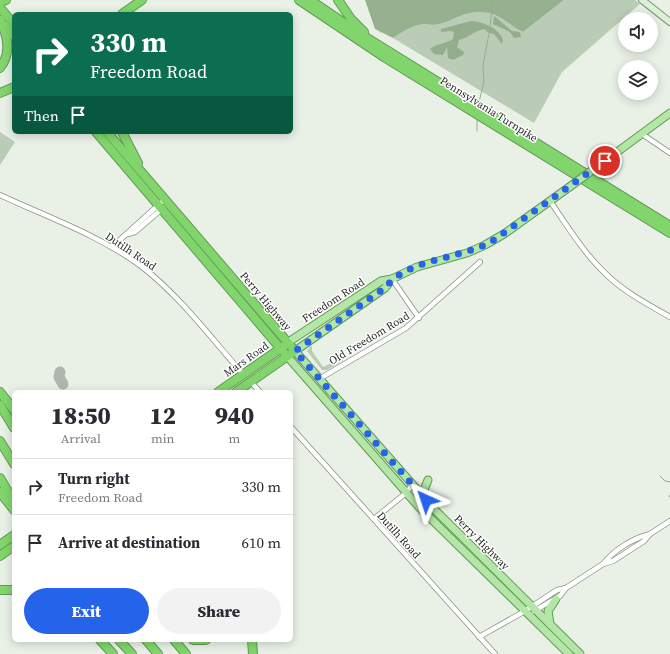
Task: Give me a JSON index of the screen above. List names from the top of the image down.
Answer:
{
  "streets": {
    "highway": [
      "Pennsylvania Turnpike",
      "Freedom Road",
      "Perry Highway",
      "Mars Road"
    ],
    "street": ["Dutilh Road", "Old Freedom Road"]
  },
  "crossings": [
    ["Dutilh Road", "Mars Road"],
    ["Freedom Road", "Perry Highway"],
    ["Freedom Road", "Mars Road"],
    ["Perry Highway", "Old Freedom Road"],
    ["Perry Highway", "Mars Road"]
  ],
  "page": {
    "turn": ["330 m", "Freedom Road"],
    "then": "Then",
    "eta": [
      "18:50",
      "Arrival",
      "12",
      "min",
      "940",
      "m"
    ],
    "list": [
      {
        "name": "Turn right",
        "note": "Freedom Road",
        "value": "330 m"
      },
      {
        "name": "Arrive at destination",
        "value": "610 m"
      }
    ],
    "buttons": ["Exit", "Share"]
  }
}
